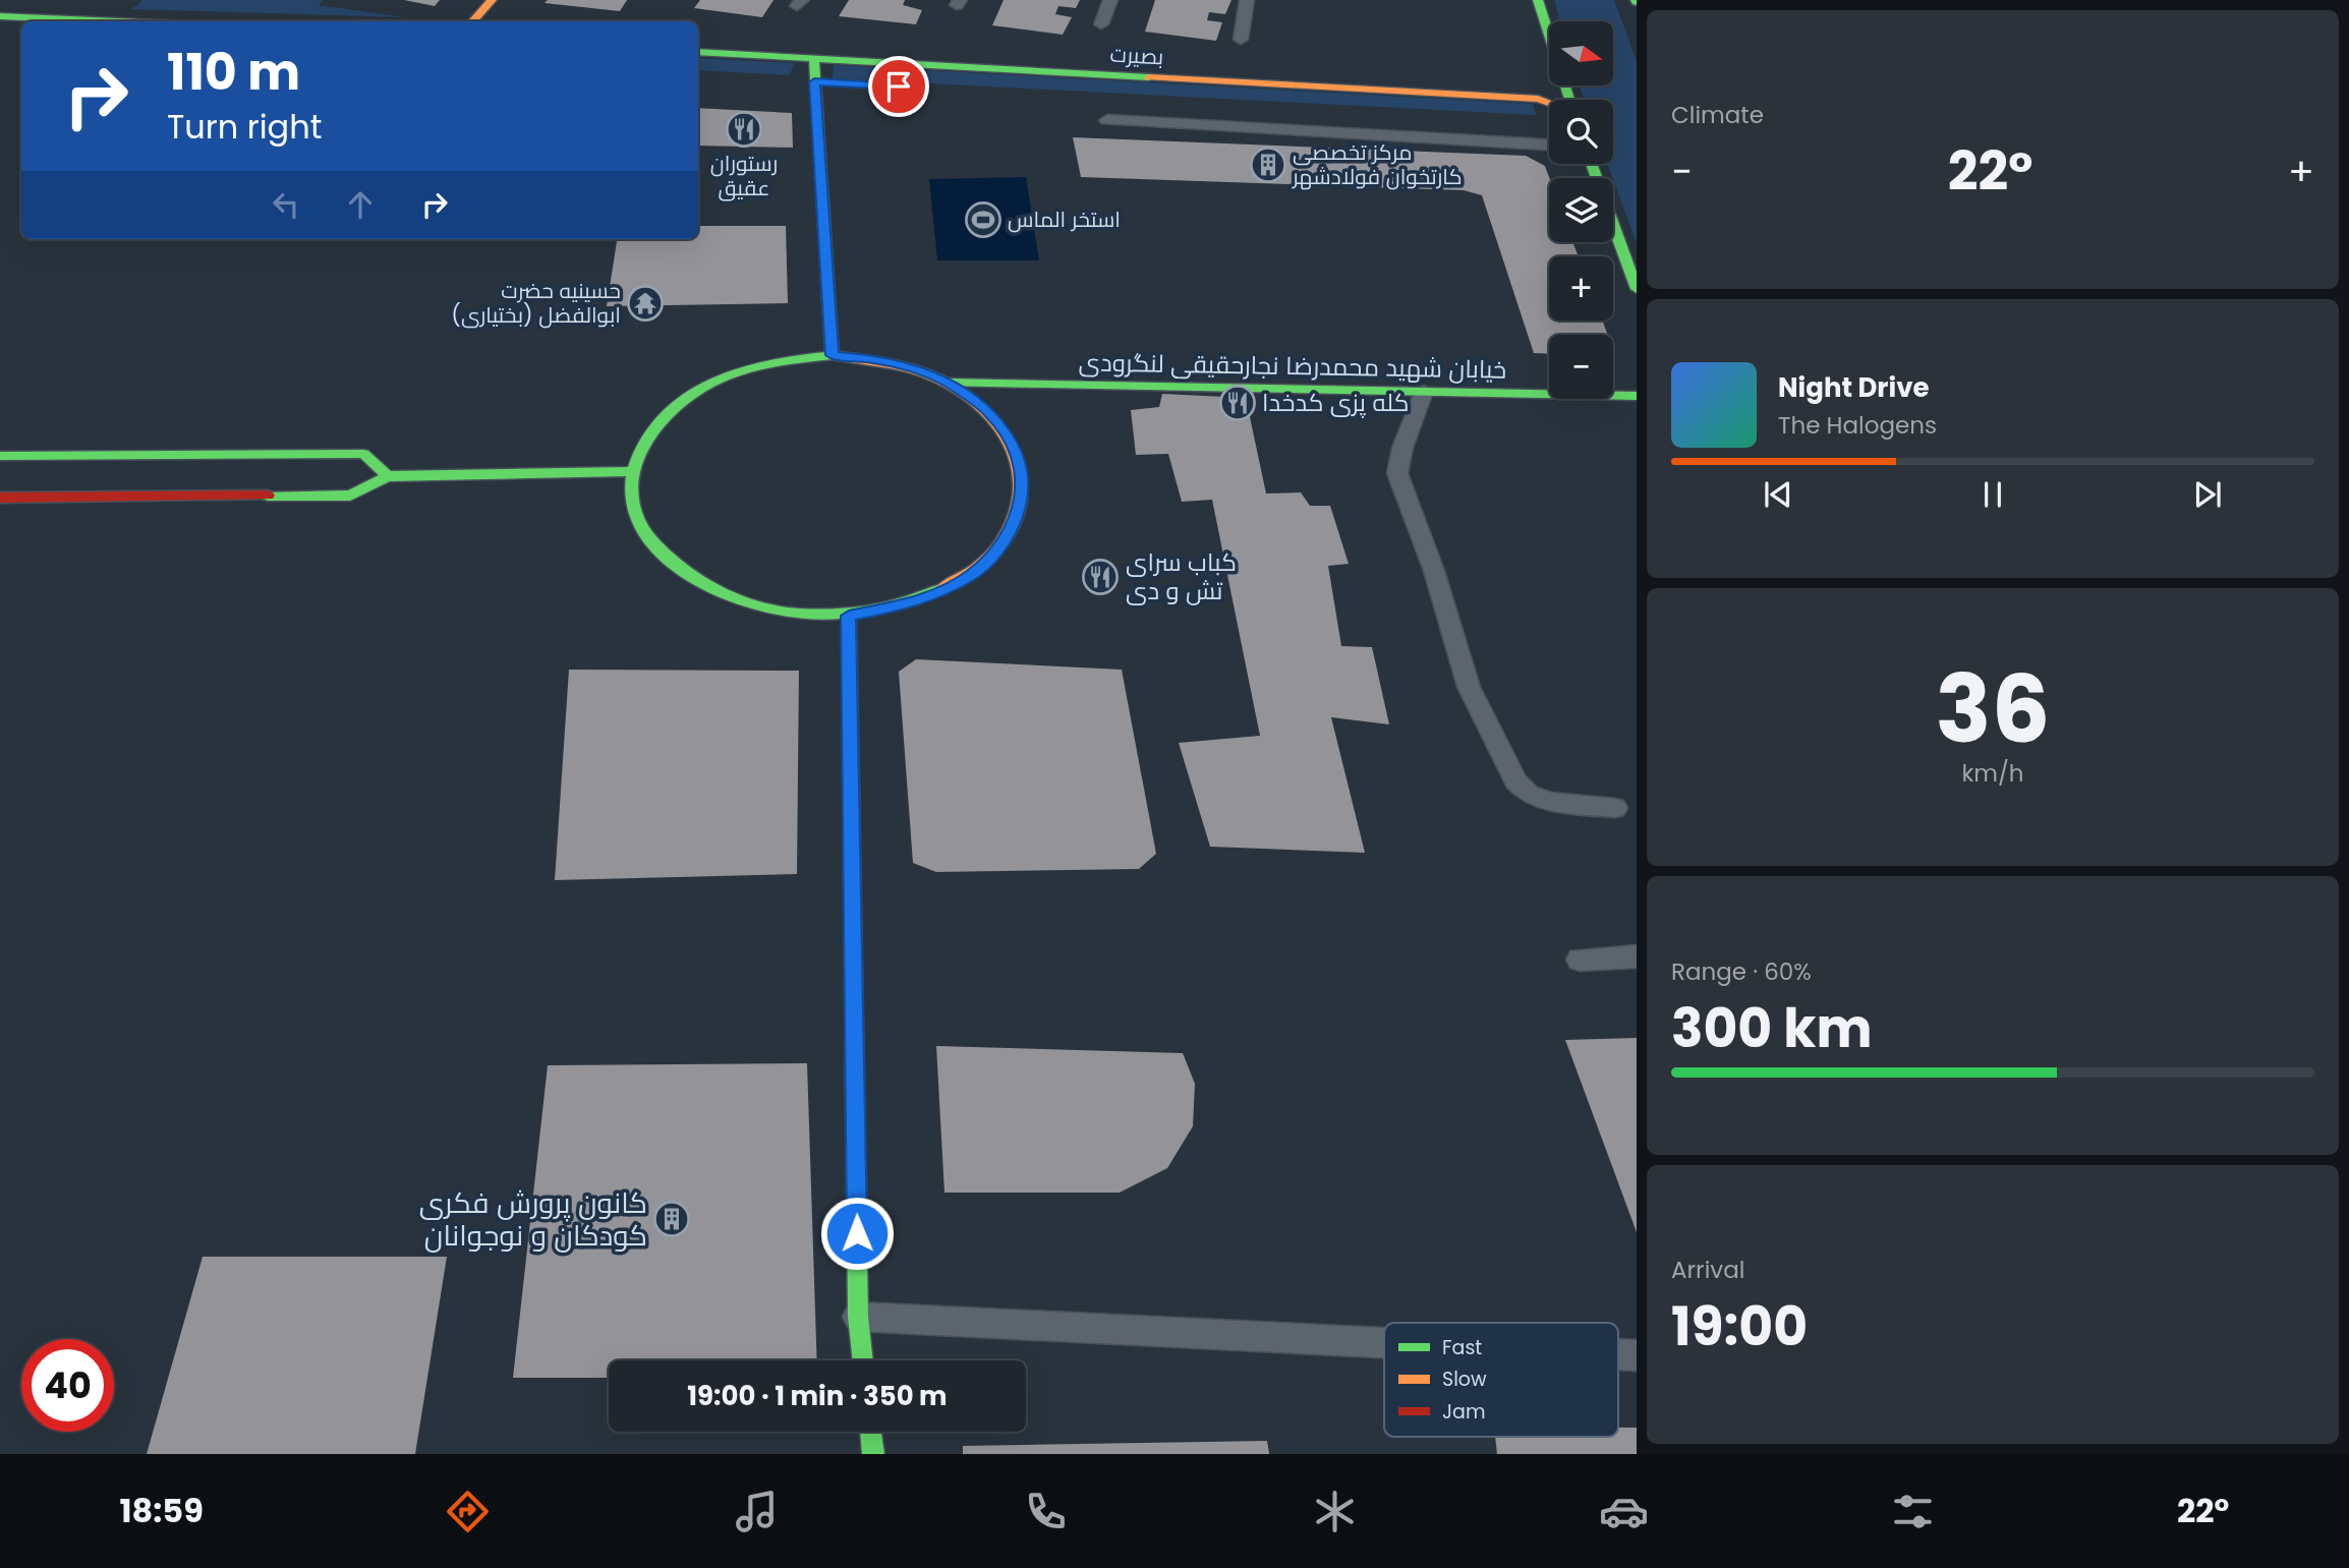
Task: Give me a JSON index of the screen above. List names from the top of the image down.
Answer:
{
  "streets": {
    "street": ["بصیرت", "خیابان شهید محمدرضا نجارحقیقی لنگرودی"]
  },
  "places": {
    "restaurant": ["رستوران عقیق", "کله پزی کدخدا", "کباب سرای تش و دی"],
    "building": ["مرکز تخصصی کارتخوان فولادشهر", "کانون پرورش فکری کودکان و نوجوانان"],
    "sports": ["استخر الماس"],
    "temple": ["حسینیه حضرت ابوالفضل (بختیاری)"]
  },
  "legend": ["Fast", "Slow", "Jam"],
  "north": "right",
  "page": {
    "tile": [
      "Climate",
      ["36", "km/h"],
      ["Range · 60%", "300 km"],
      ["Arrival", "19:00"]
    ],
    "map_buttons": ["+", "−"],
    "turn": ["110 m", "Turn right"],
    "heat": ["−", "22°", "+"],
    "song": ["Night Drive", "The Halogens"],
    "limit": "40",
    "trip": "19:00 · 1 min · 350 m",
    "tabs": ["18:59", "22°"]
  }
}
